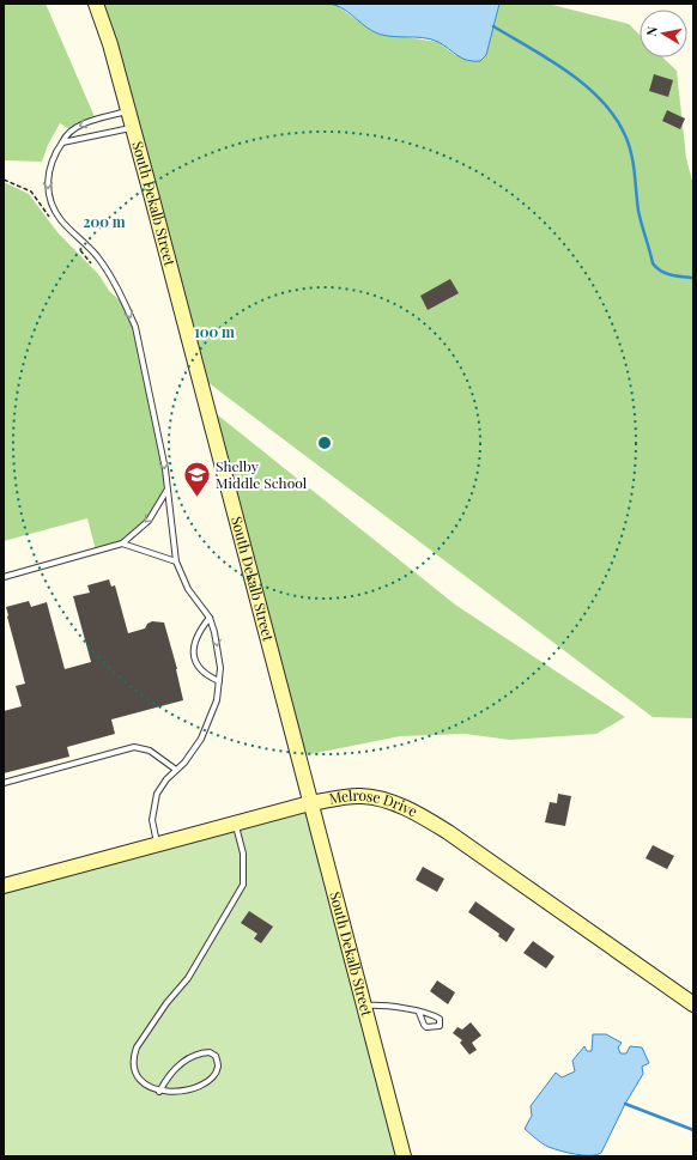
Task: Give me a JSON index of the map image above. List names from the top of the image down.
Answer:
{
  "streets": {
    "main road": ["South Dekalb Street", "Melrose Drive"]
  },
  "crossings": [
    ["South Dekalb Street", "Melrose Drive"]
  ],
  "places": {
    "school or university": ["Shelby Middle School"]
  },
  "north": "left",
  "rings": ["200 m", "100 m"]
}
